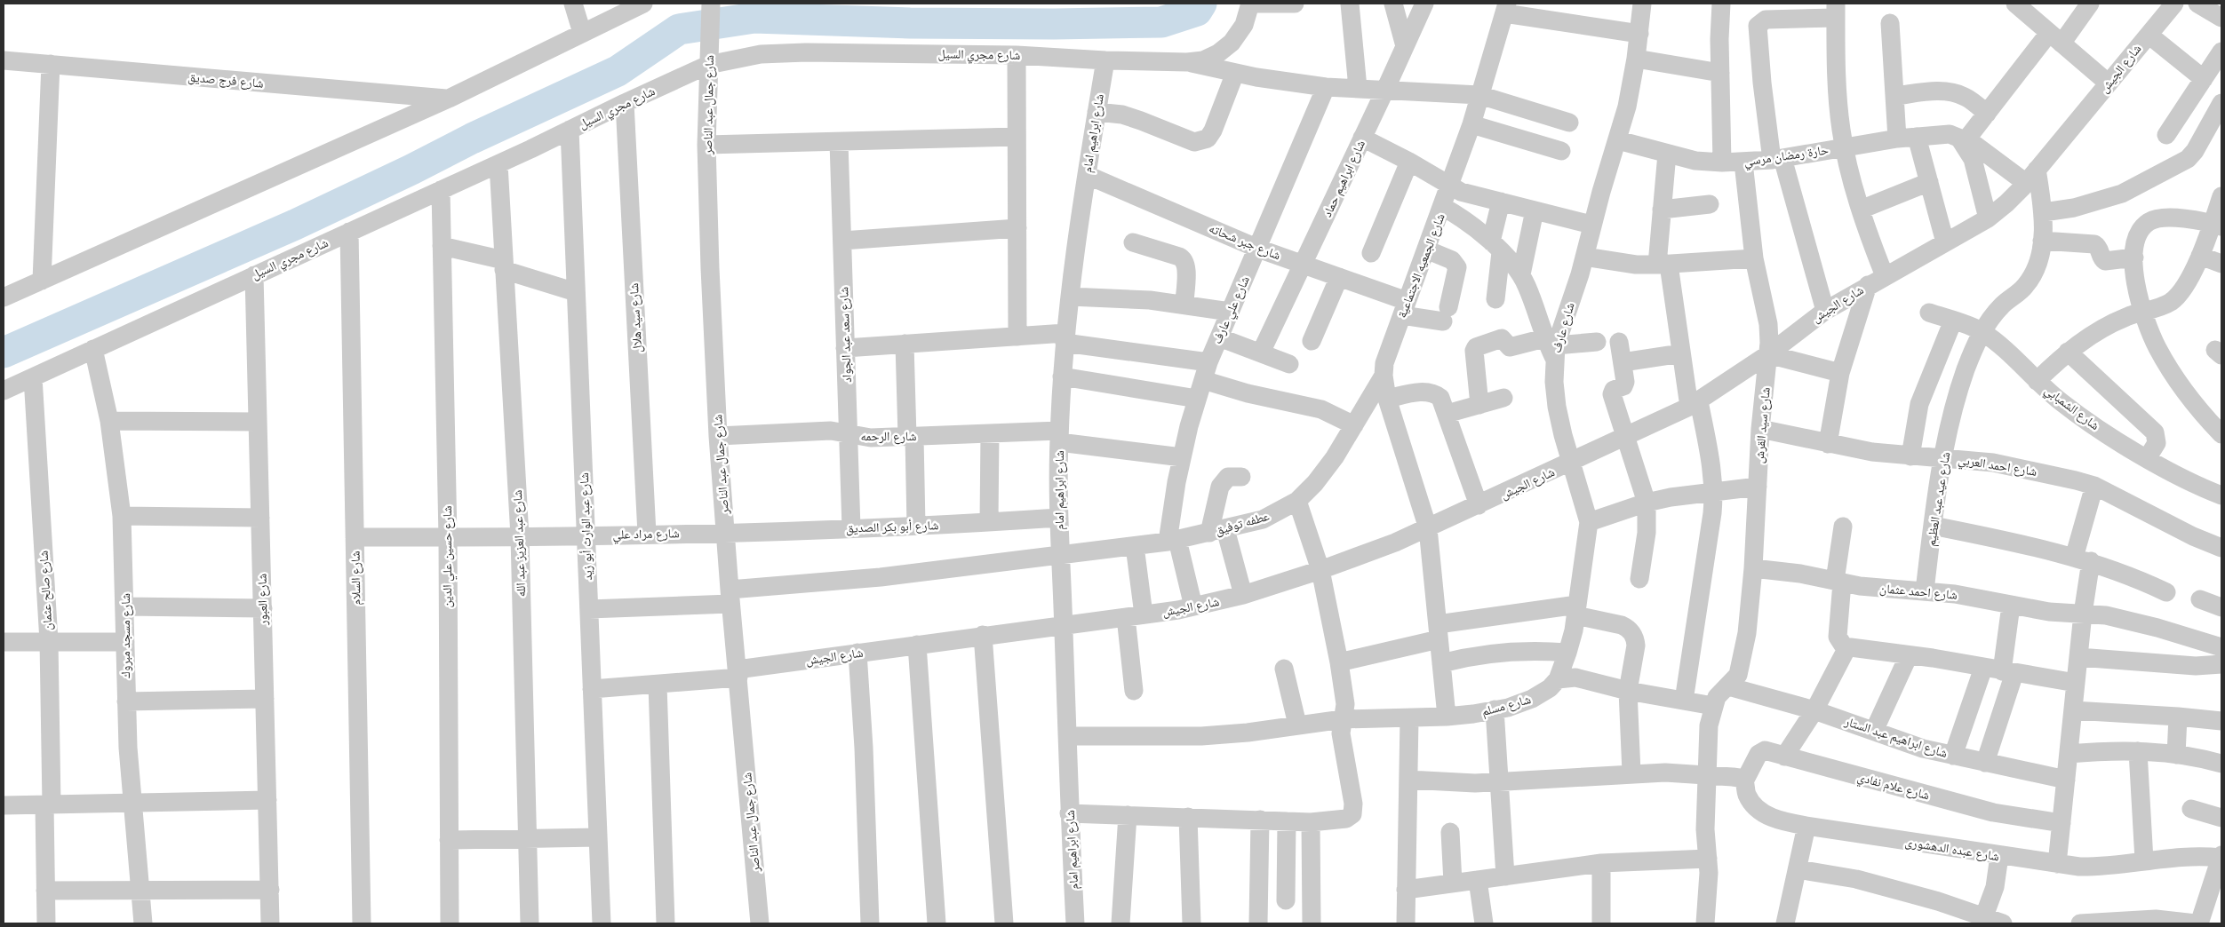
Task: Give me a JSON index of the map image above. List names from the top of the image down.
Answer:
{
  "streets": {
    "street": [
      "شارع مجري السيل",
      "شارع الجيش",
      "شارع فرج صديق",
      "شارع جمال عبد الناصر",
      "شارع ابراهيم امام",
      "حارة رمضان مرسي",
      "شارع ابراهيم حماد",
      "شارع جبر شحاته",
      "شارع الجمعيه الاجتماعية",
      "شارع علي عارف",
      "شارع سيد هلال",
      "شارع عارف",
      "شارع سعد عبد الجواد",
      "شارع الشمبابي",
      "شارع سيد القرش",
      "شارع الرحمه",
      "شارع احمد العربي",
      "شارع عيد عبد العظيم",
      "عطفه توفيق",
      "شارع عبد الوارث أبو زيد",
      "شارع أبو بكر الصديق",
      "شارع مراد علي",
      "شارع عبد العزيز عبد الله",
      "شارع حسين علي الدين",
      "شارع السلام",
      "شارع صالح عثمان",
      "شارع احمد عثمان",
      "شارع العبور",
      "شارع مسجد مبروك",
      "شارع مسلم",
      "شارع ابراهيم عبد الستار",
      "شارع علام نفادي",
      "شارع عبده الدهشورى"
    ]
  },
  "crossings": [
    ["شارع مجري السيل", "شارع جمال عبد الناصر"],
    ["شارع مجري السيل", "شارع ابراهيم امام"],
    ["شارع مجري السيل", "شارع سيد هلال"],
    ["شارع مجري السيل", "شارع عبد الوارث أبو زيد"],
    ["شارع مجري السيل", "شارع عبد العزيز عبد الله"],
    ["شارع مجري السيل", "شارع حسين علي الدين"],
    ["شارع مجري السيل", "شارع السلام"],
    ["شارع مجري السيل", "شارع صالح عثمان"],
    ["شارع مجري السيل", "شارع العبور"],
    ["شارع مجري السيل", "شارع مسجد مبروك"],
    ["شارع الجيش", "شارع جمال عبد الناصر"],
    ["شارع الجيش", "شارع ابراهيم امام"],
    ["شارع الجيش", "شارع الجمعيه الاجتماعية"],
    ["شارع الجيش", "شارع علي عارف"],
    ["شارع الجيش", "شارع عارف"],
    ["شارع الجيش", "شارع سيد القرش"],
    ["شارع الجيش", "شارع عيد عبد العظيم"],
    ["شارع الجيش", "شارع عبد الوارث أبو زيد"],
    ["شارع جمال عبد الناصر", "شارع الرحمه"],
    ["شارع جمال عبد الناصر", "عطفه توفيق"],
    ["شارع جمال عبد الناصر", "شارع أبو بكر الصديق"],
    ["شارع جمال عبد الناصر", "شارع مراد علي"],
    ["شارع ابراهيم امام", "شارع جبر شحاته"],
    ["شارع ابراهيم امام", "شارع الرحمه"],
    ["شارع ابراهيم امام", "عطفه توفيق"],
    ["شارع ابراهيم امام", "شارع أبو بكر الصديق"],
    ["شارع ابراهيم امام", "شارع مسلم"],
    ["حارة رمضان مرسي", "شارع عارف"],
    ["حارة رمضان مرسي", "شارع سيد القرش"],
    ["شارع ابراهيم حماد", "شارع جبر شحاته"],
    ["شارع جبر شحاته", "شارع الجمعيه الاجتماعية"],
    ["شارع جبر شحاته", "شارع علي عارف"],
    ["شارع الجمعيه الاجتماعية", "عطفه توفيق"],
    ["شارع الجمعيه الاجتماعية", "شارع مسلم"],
    ["شارع علي عارف", "شارع الرحمه"],
    ["شارع علي عارف", "عطفه توفيق"],
    ["شارع سيد هلال", "شارع مراد علي"],
    ["شارع عارف", "شارع مسلم"],
    ["شارع سعد عبد الجواد", "شارع الرحمه"],
    ["شارع سعد عبد الجواد", "شارع أبو بكر الصديق"],
    ["شارع الشمبابي", "شارع عيد عبد العظيم"],
    ["شارع سيد القرش", "شارع احمد العربي"],
    ["شارع سيد القرش", "شارع احمد عثمان"],
    ["شارع سيد القرش", "شارع ابراهيم عبد الستار"],
    ["شارع احمد العربي", "شارع عيد عبد العظيم"],
    ["شارع عيد عبد العظيم", "شارع احمد عثمان"],
    ["عطفه توفيق", "شارع عبد الوارث أبو زيد"],
    ["شارع عبد الوارث أبو زيد", "شارع مراد علي"],
    ["شارع أبو بكر الصديق", "شارع مراد علي"],
    ["شارع مراد علي", "شارع عبد العزيز عبد الله"],
    ["شارع مراد علي", "شارع حسين علي الدين"],
    ["شارع مراد علي", "شارع السلام"],
    ["شارع علام نفادي", "شارع عبده الدهشورى"]
  ]
}
